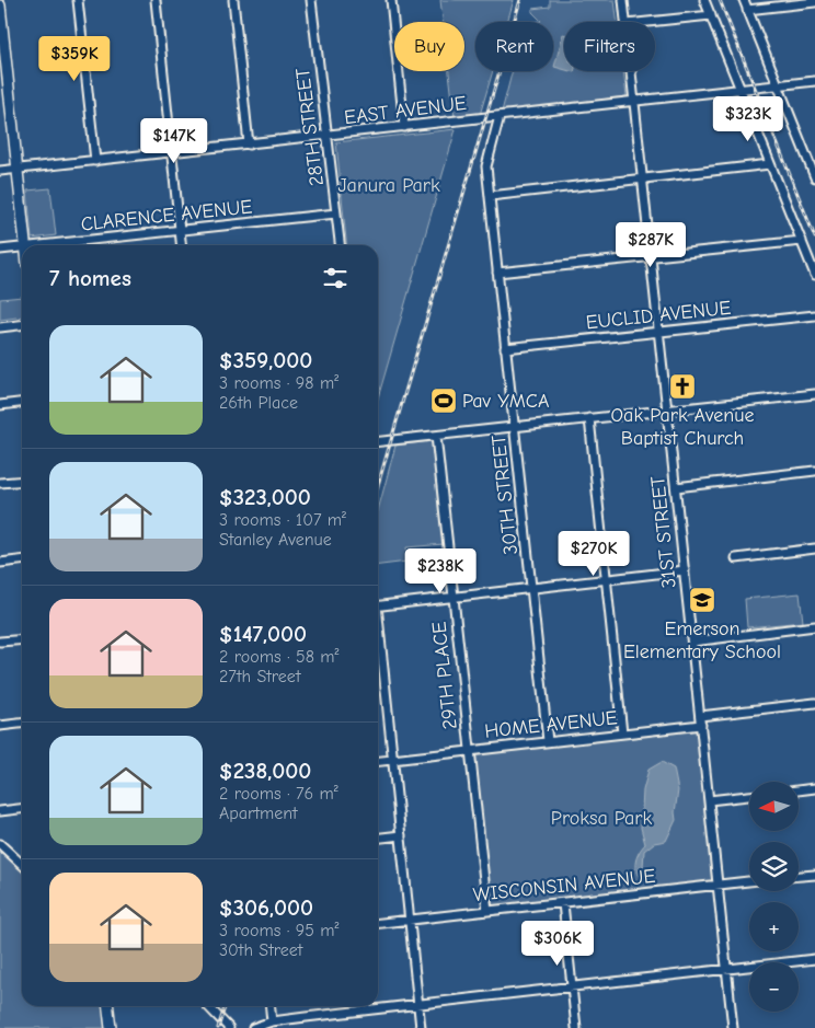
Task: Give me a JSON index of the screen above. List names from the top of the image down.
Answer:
{
  "streets": {
    "street": [
      "EAST AVENUE",
      "28TH STREET",
      "CLARENCE AVENUE",
      "EUCLID AVENUE",
      "30TH STREET",
      "31ST STREET",
      "29TH PLACE",
      "HOME AVENUE",
      "WISCONSIN AVENUE"
    ]
  },
  "crossings": [
    ["EAST AVENUE", "28TH STREET"],
    ["EAST AVENUE", "30TH STREET"],
    ["EAST AVENUE", "31ST STREET"],
    ["28TH STREET", "CLARENCE AVENUE"],
    ["EUCLID AVENUE", "30TH STREET"],
    ["EUCLID AVENUE", "31ST STREET"],
    ["30TH STREET", "HOME AVENUE"],
    ["31ST STREET", "HOME AVENUE"],
    ["31ST STREET", "WISCONSIN AVENUE"],
    ["29TH PLACE", "HOME AVENUE"],
    ["29TH PLACE", "WISCONSIN AVENUE"]
  ],
  "parks": ["Janura Park", "Proksa Park"],
  "places": {
    "church": ["Oak Park Avenue Baptist Church"],
    "sports": ["Pav YMCA"],
    "school or university": ["Emerson Elementary School"]
  },
  "north": "left",
  "page": {
    "chip": ["Buy", "Rent", "Filters"],
    "price": [
      "$359K",
      "$323K",
      "$147K",
      "$287K",
      "$270K",
      "$238K",
      "$306K"
    ],
    "heading": "7 homes",
    "list": [
      {
        "name": "$359,000",
        "note": "3 rooms · 98 m² · 26th Place"
      },
      {
        "name": "$323,000",
        "note": "3 rooms · 107 m² · Stanley Avenue"
      },
      {
        "name": "$147,000",
        "note": "2 rooms · 58 m² · 27th Street"
      },
      {
        "name": "$238,000",
        "note": "2 rooms · 76 m² · Apartment"
      },
      {
        "name": "$306,000",
        "note": "3 rooms · 95 m² · 30th Street"
      }
    ],
    "map_buttons": ["+", "−"]
  }
}
